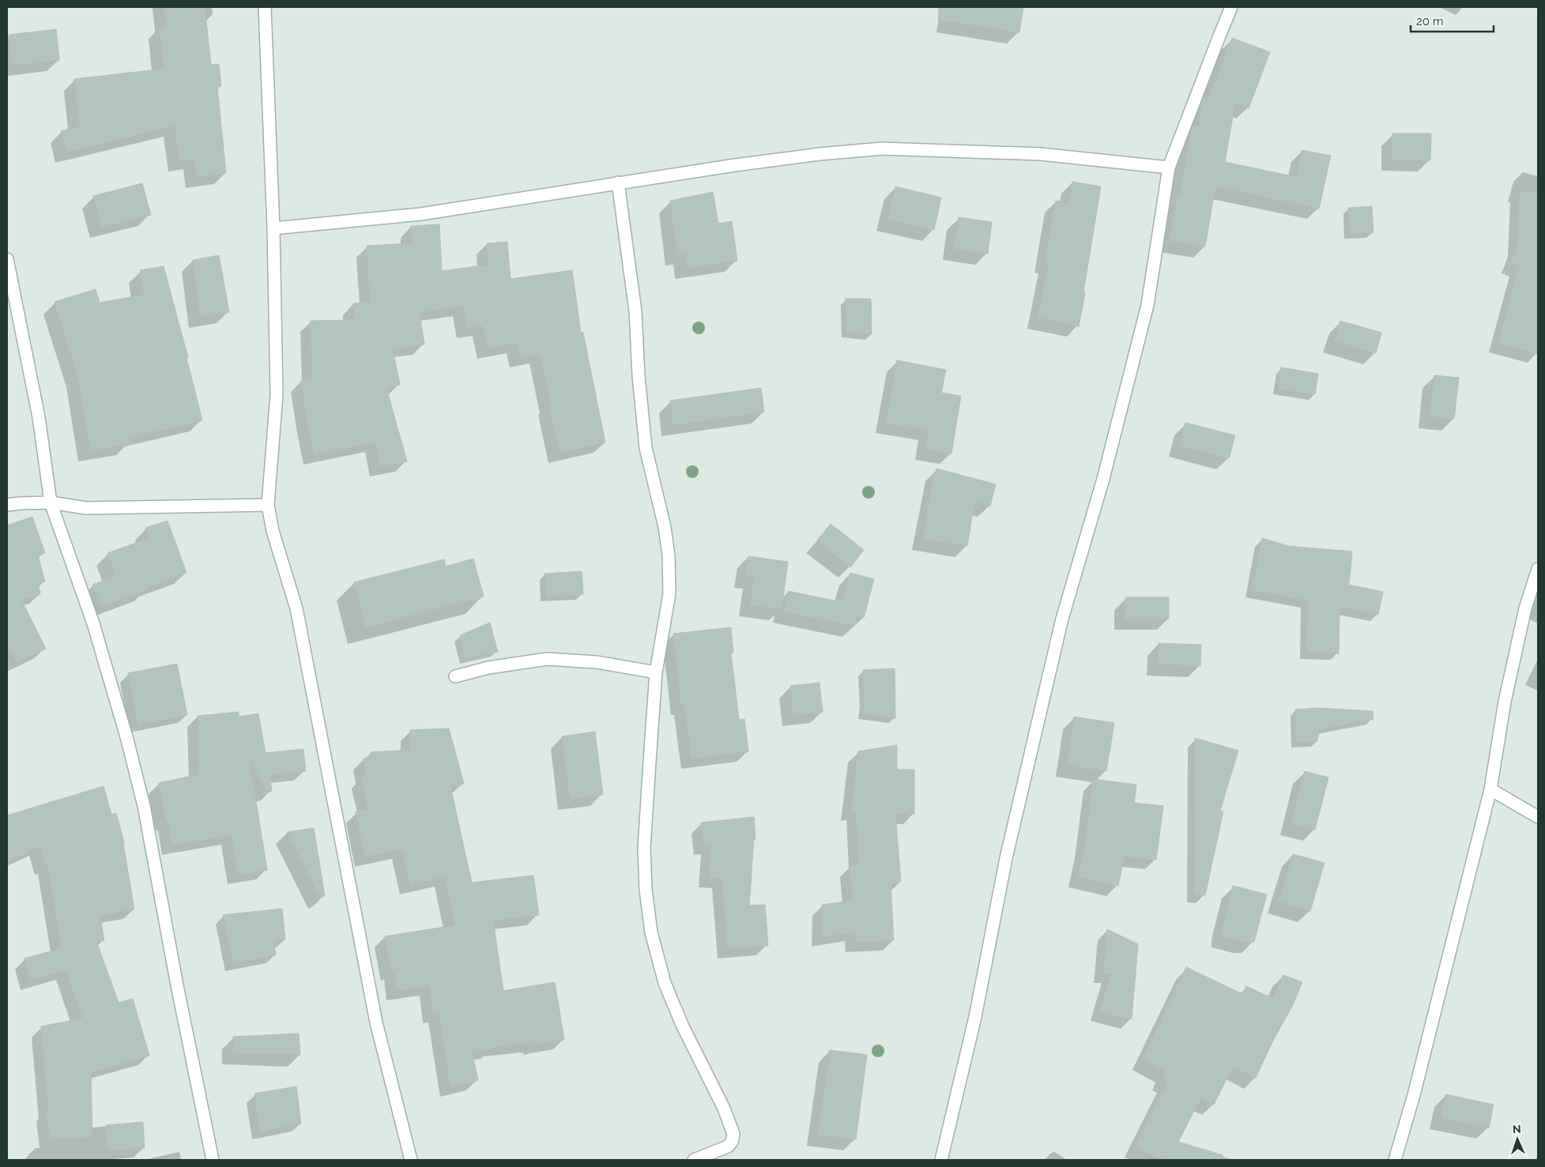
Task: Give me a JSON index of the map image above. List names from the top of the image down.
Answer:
{
  "scale_bar": "20 m",
  "north": "top"
}
